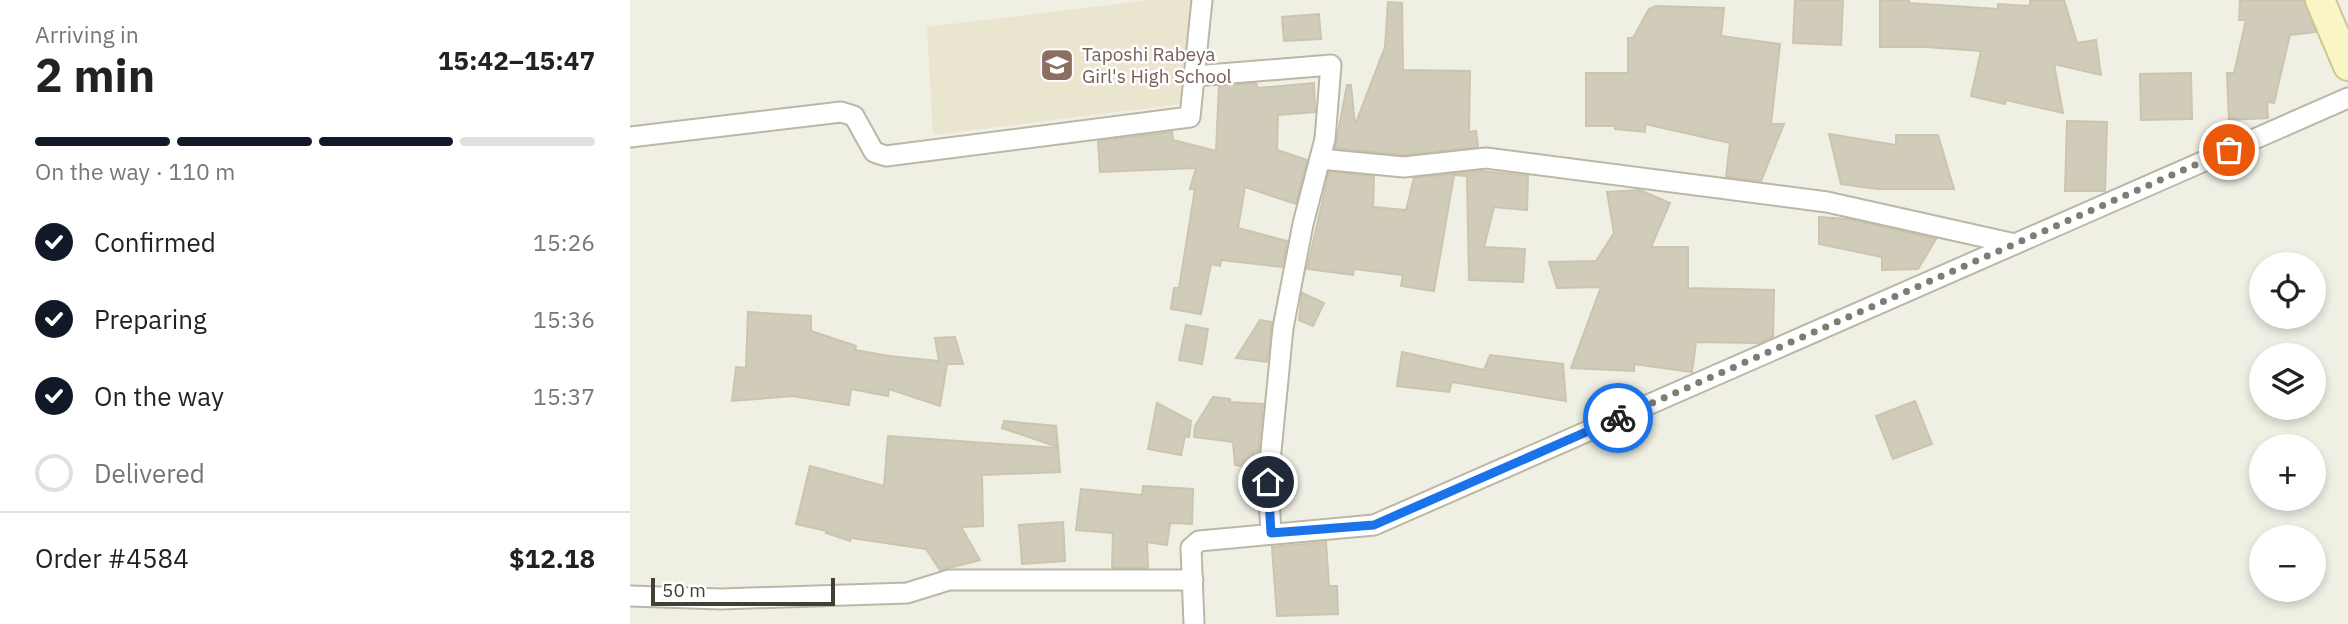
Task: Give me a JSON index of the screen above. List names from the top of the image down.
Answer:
{
  "places": {
    "school or university": ["Taposhi Rabeya Girl's High School"]
  },
  "scale_bar": "50 m",
  "page": {
    "heading": ["2 min", "Arriving in", "15:42–15:47"],
    "panel": ["Order #4584", "$12.18"],
    "bar": "On the way · 110 m",
    "list": [
      ["Confirmed", "15:26"],
      ["Preparing", "15:36"],
      ["On the way", "15:37"],
      "Delivered"
    ],
    "map_buttons": ["+", "−"],
    "scale": "50 m"
  }
}
